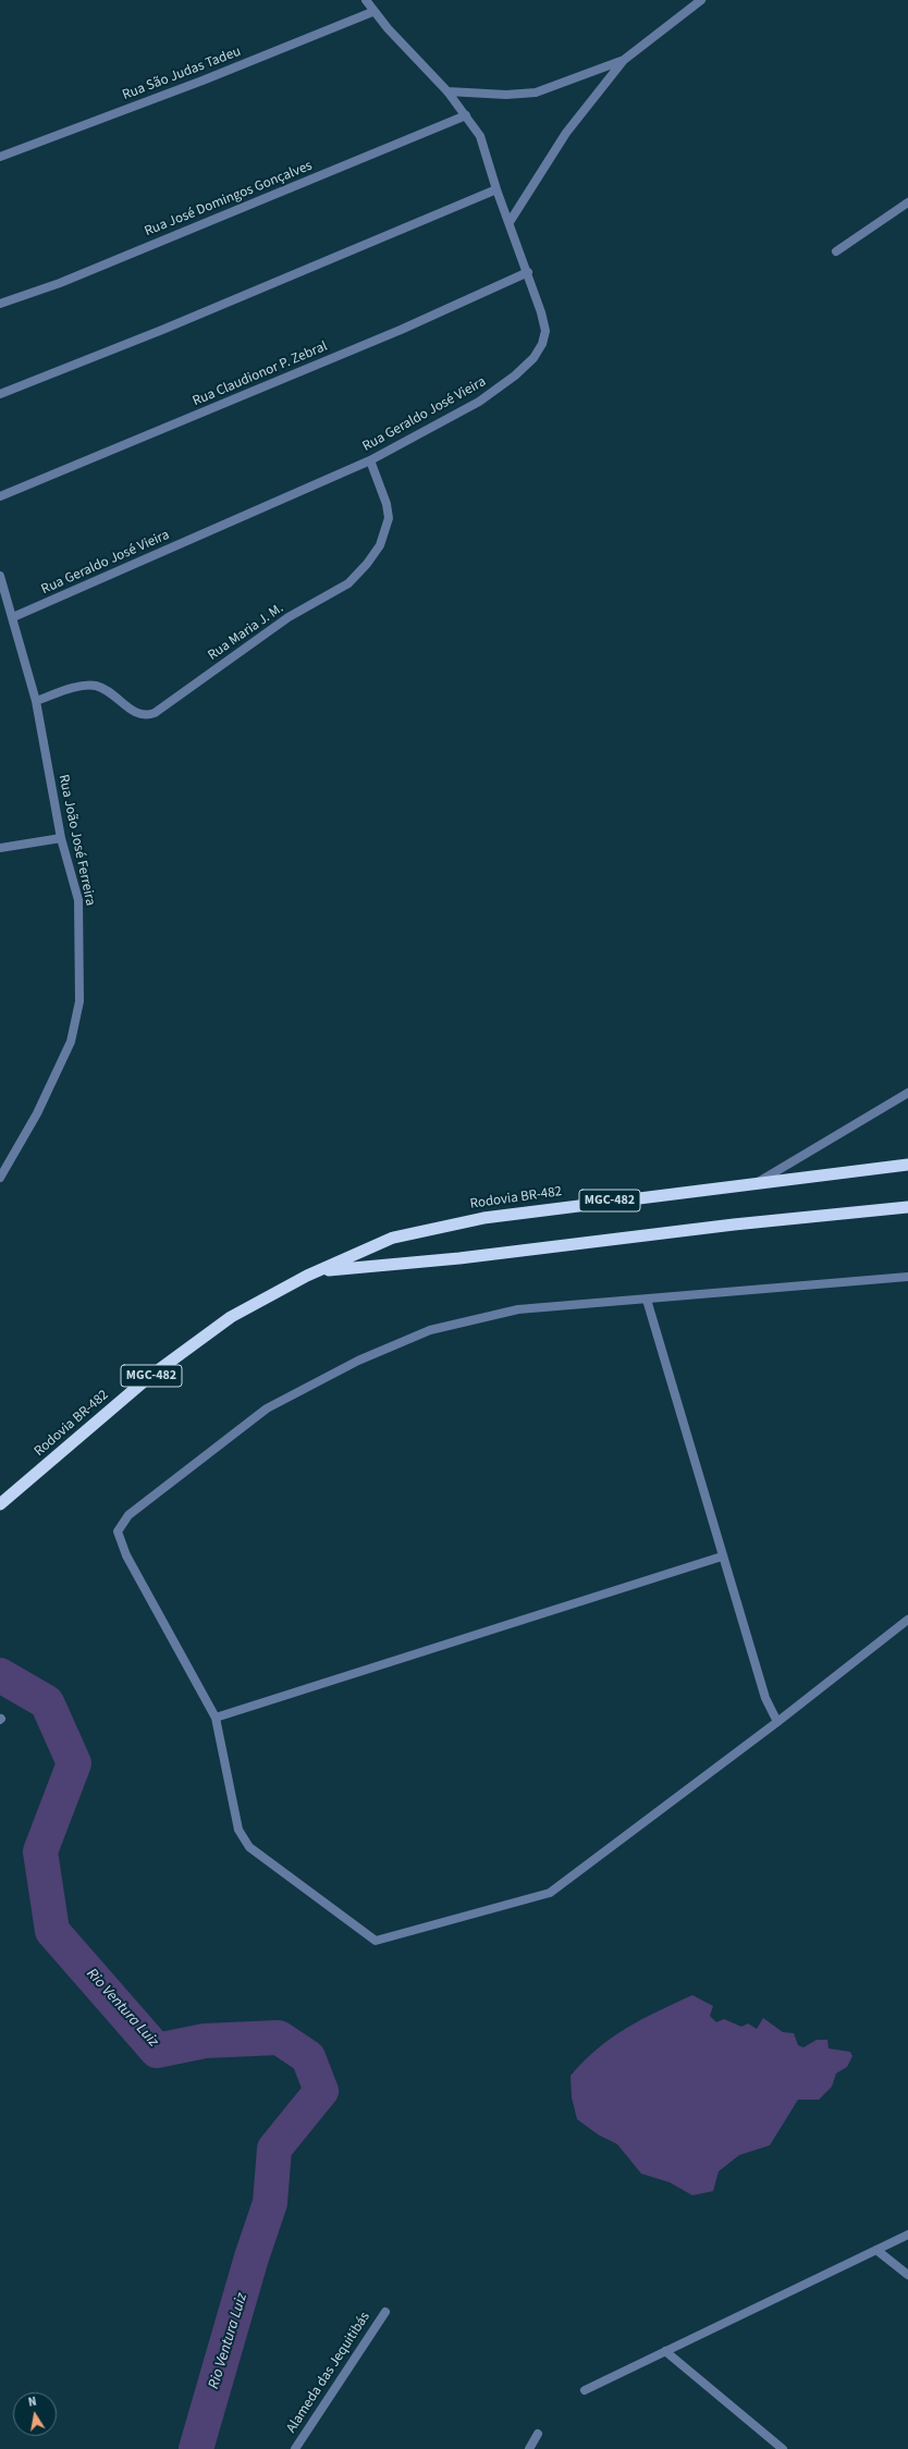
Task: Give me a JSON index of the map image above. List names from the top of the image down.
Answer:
{
  "streets": {
    "highway": ["Rodovia BR-482", "MGC-482"],
    "street": [
      "Rua São Judas Tadeu",
      "Rua José Domingos Gonçalves",
      "Rua Claudionor P. Zebral",
      "Rua Geraldo José Vieira",
      "Rua Maria J. M.",
      "Rua João José Ferreira",
      "Alameda das Jequitibás"
    ]
  },
  "crossings": [
    ["Rua São Judas Tadeu", "Rua Geraldo José Vieira"],
    ["Rua José Domingos Gonçalves", "Rua Geraldo José Vieira"],
    ["Rua Claudionor P. Zebral", "Rua Geraldo José Vieira"],
    ["Rua Geraldo José Vieira", "Rua Maria J. M."],
    ["Rua Geraldo José Vieira", "Rua João José Ferreira"],
    ["Rua Maria J. M.", "Rua João José Ferreira"]
  ],
  "water": ["Rio Ventura Luiz"],
  "north": "top"
}
